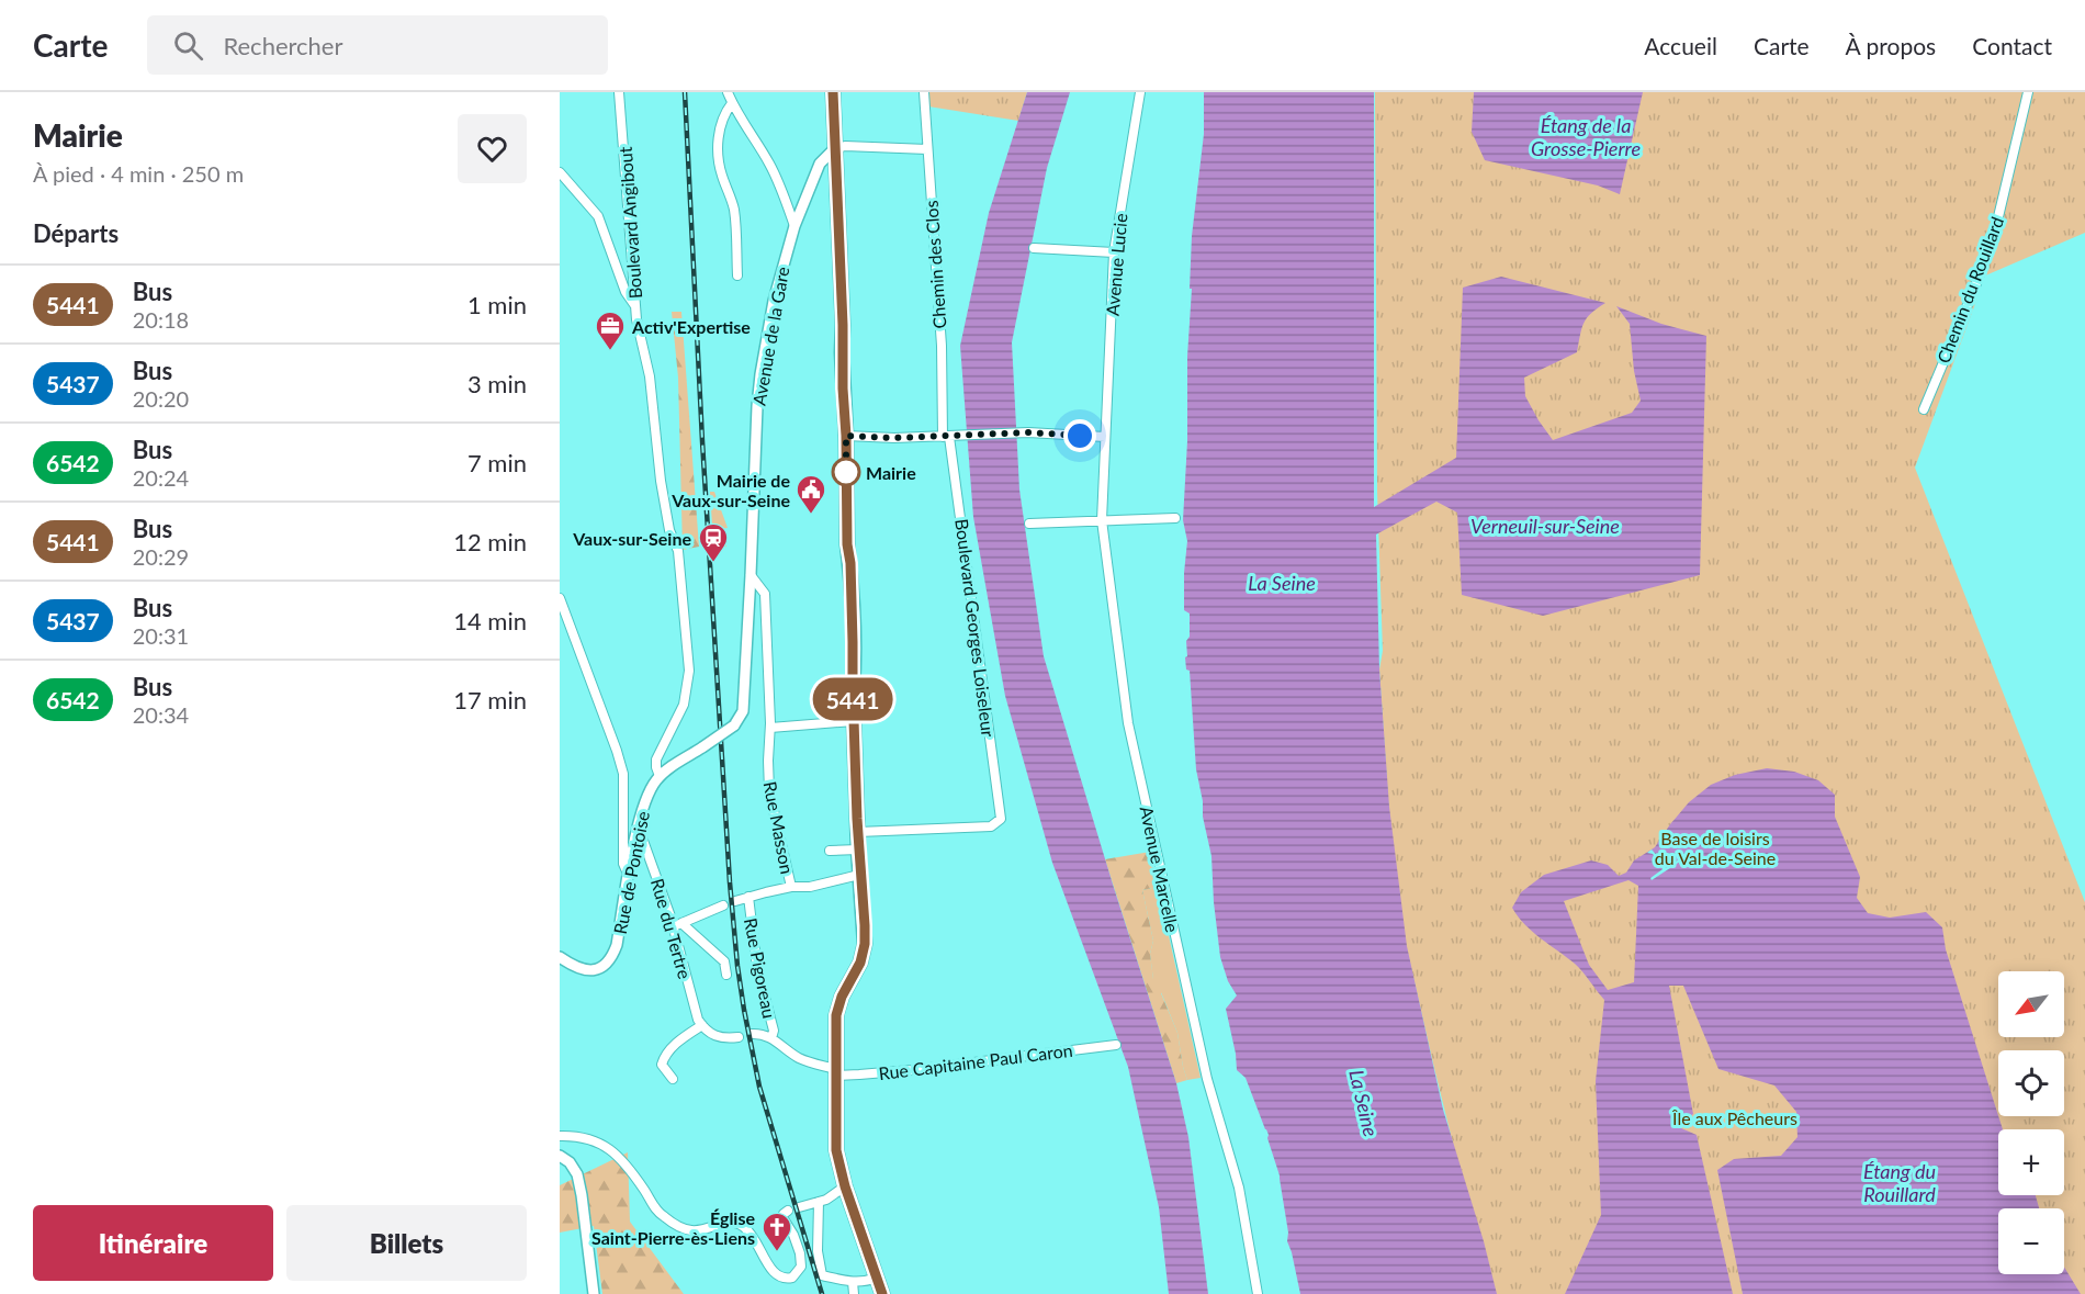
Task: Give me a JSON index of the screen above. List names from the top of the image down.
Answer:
{
  "streets": {
    "street": [
      "Boulevard Angibout",
      "Chemin des Clos",
      "Avenue Lucie",
      "Chemin du Rouillard",
      "Avenue de la Gare",
      "Boulevard Georges Loiseleur",
      "Rue Masson",
      "Avenue Marcelle",
      "Rue de Pontoise",
      "Rue du Tertre",
      "Rue Pigoreau",
      "Rue Capitaine Paul Caron"
    ]
  },
  "crossings": [
    ["Boulevard Angibout", "Rue de Pontoise"],
    ["Chemin des Clos", "Boulevard Georges Loiseleur"],
    ["Avenue Lucie", "Avenue Marcelle"],
    ["Avenue de la Gare", "Rue Masson"],
    ["Avenue de la Gare", "Rue de Pontoise"],
    ["Rue Masson", "Rue de Pontoise"],
    ["Rue de Pontoise", "Rue du Tertre"]
  ],
  "water": [
    "Étang de la Grosse-Pierre",
    "Verneuil-sur-Seine",
    "La Seine",
    "Étang du Rouillard"
  ],
  "parks": ["Base de loisirs du Val-de-Seine", "Île aux Pêcheurs"],
  "places": {
    "office": ["Activ'Expertise"],
    "other": ["Mairie"],
    "public building": ["Mairie de Vaux-sur-Seine"],
    "station": ["Vaux-sur-Seine"],
    "church": ["Église Saint-Pierre-ès-Liens"]
  },
  "lines": ["bus line 5441"],
  "north": "bottom left",
  "page": {
    "header": "Carte",
    "search": "Rechercher",
    "nav": [
      "Accueil",
      "Carte",
      "À propos",
      "Contact"
    ],
    "heading": [
      ["Mairie", "À pied · 4 min · 250 m"],
      "Départs"
    ],
    "on_map": "5441",
    "list": [
      {
        "mark": "5441",
        "name": "Bus",
        "note": "20:18",
        "value": "1 min"
      },
      {
        "mark": "5437",
        "name": "Bus",
        "note": "20:20",
        "value": "3 min"
      },
      {
        "mark": "6542",
        "name": "Bus",
        "note": "20:24",
        "value": "7 min"
      },
      {
        "mark": "5441",
        "name": "Bus",
        "note": "20:29",
        "value": "12 min"
      },
      {
        "mark": "5437",
        "name": "Bus",
        "note": "20:31",
        "value": "14 min"
      },
      {
        "mark": "6542",
        "name": "Bus",
        "note": "20:34",
        "value": "17 min"
      }
    ],
    "map_buttons": ["+", "−"],
    "buttons": ["Itinéraire", "Billets"]
  }
}
